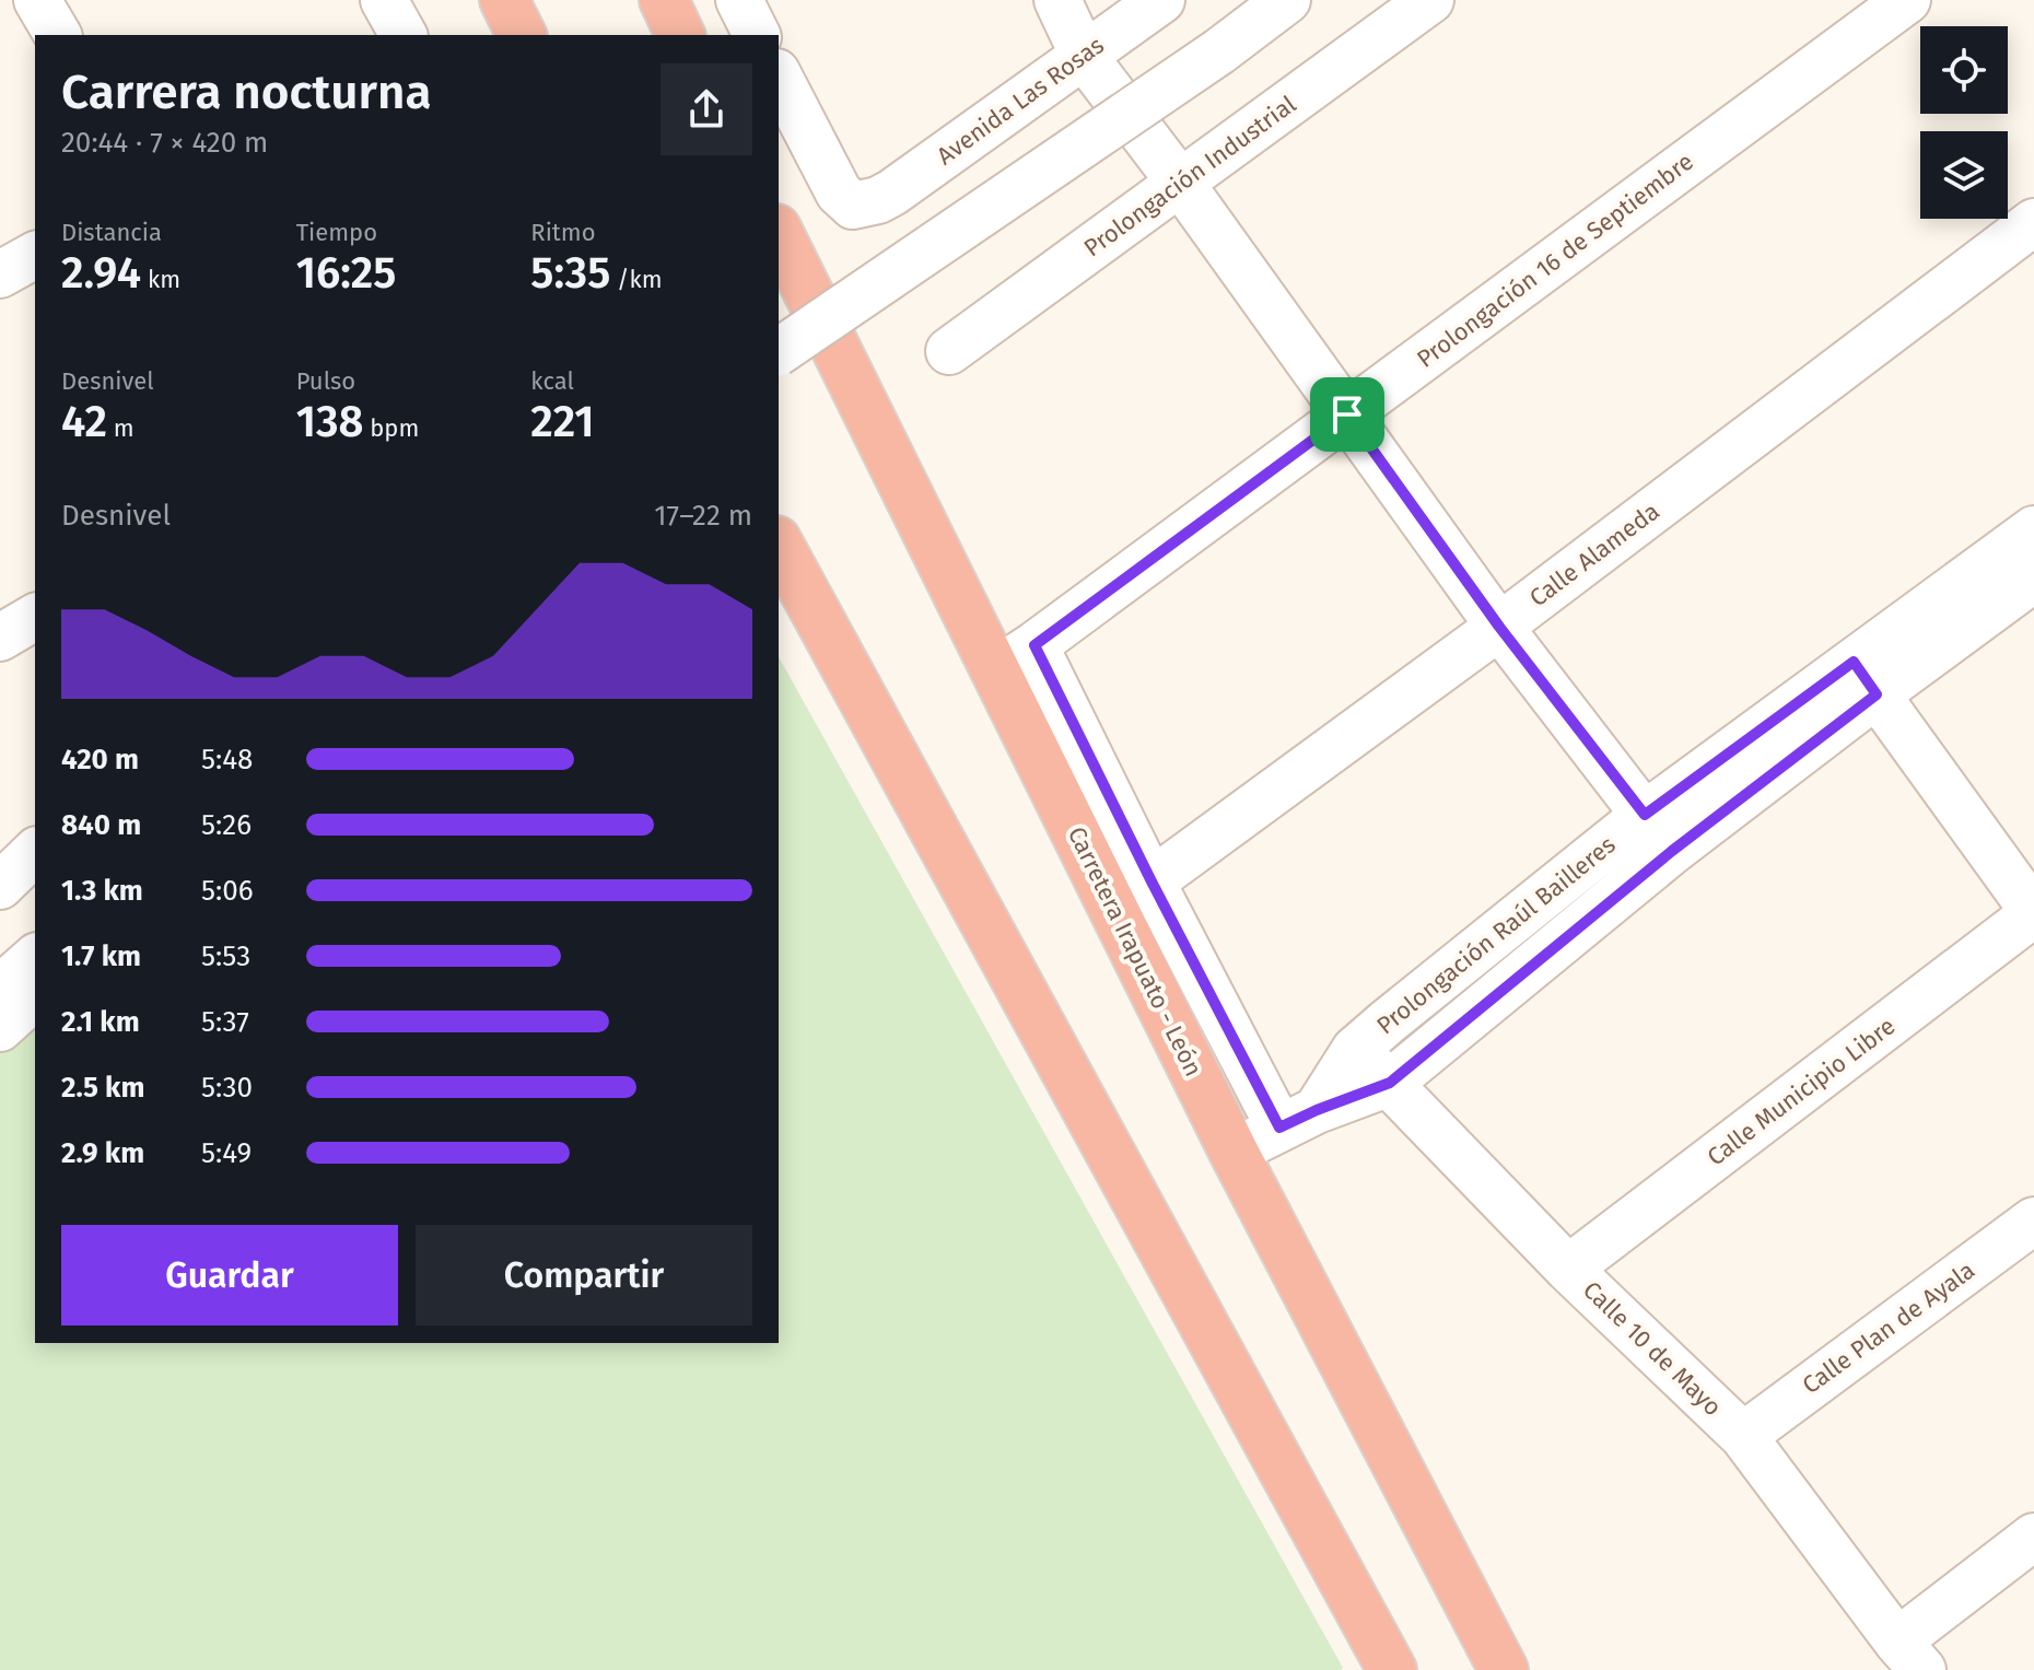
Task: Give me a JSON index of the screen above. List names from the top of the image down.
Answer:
{
  "streets": {
    "highway": ["Carretera Irapuato - León"],
    "street": [
      "Avenida Las Rosas",
      "Prolongación Industrial",
      "Prolongación 16 de Septiembre",
      "Calle Alameda",
      "Prolongación Raúl Bailleres",
      "Calle Municipio Libre",
      "Calle Plan de Ayala",
      "Calle 10 de Mayo"
    ]
  },
  "crossings": [
    ["Prolongación 16 de Septiembre", "Carretera Irapuato - León"],
    ["Prolongación Raúl Bailleres", "Carretera Irapuato - León"],
    ["Prolongación Raúl Bailleres", "Calle 10 de Mayo"],
    ["Calle Municipio Libre", "Calle 10 de Mayo"],
    ["Calle Plan de Ayala", "Calle 10 de Mayo"]
  ],
  "page": {
    "heading": ["Carrera nocturna", "20:44 · 7 × 420 m"],
    "stats": [
      ["Distancia", "2.94 km"],
      ["Tiempo", "16:25"],
      ["Ritmo", "5:35 /km"],
      ["Desnivel", "42 m"],
      ["Pulso", "138 bpm"],
      ["kcal", "221"]
    ],
    "chart": ["Desnivel", "17–22 m"],
    "list": [
      {
        "name": "420 m",
        "note": "5:48"
      },
      {
        "name": "840 m",
        "note": "5:26"
      },
      {
        "name": "1.3 km",
        "note": "5:06"
      },
      {
        "name": "1.7 km",
        "note": "5:53"
      },
      {
        "name": "2.1 km",
        "note": "5:37"
      },
      {
        "name": "2.5 km",
        "note": "5:30"
      },
      {
        "name": "2.9 km",
        "note": "5:49"
      }
    ],
    "buttons": ["Guardar", "Compartir"]
  }
}
